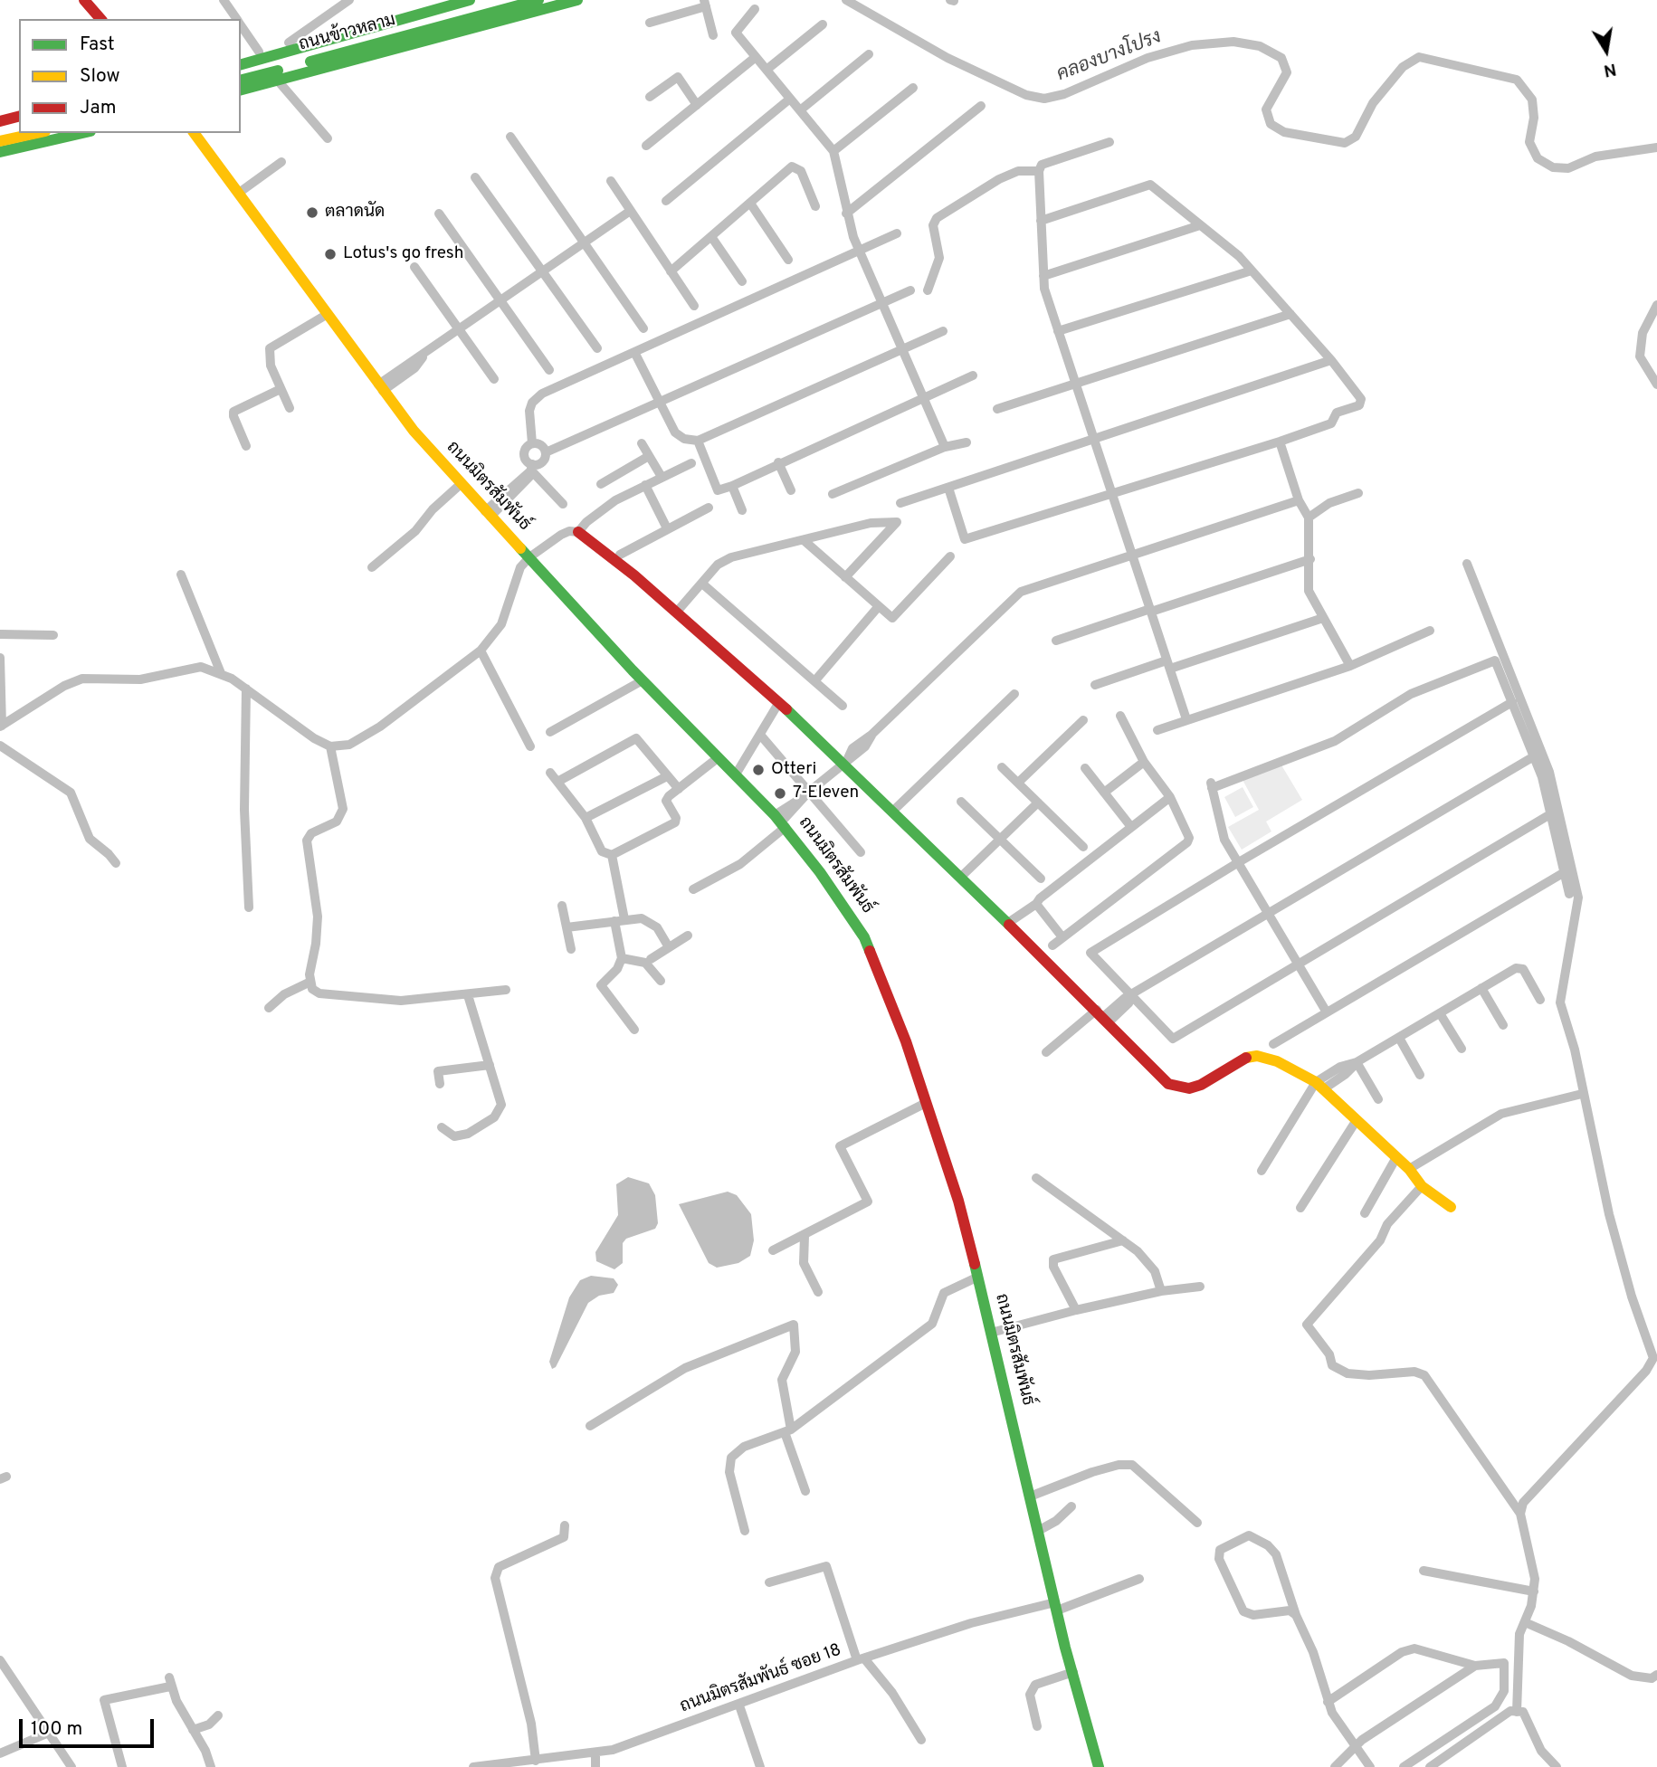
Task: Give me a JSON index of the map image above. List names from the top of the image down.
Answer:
{
  "streets": {
    "street": ["ถนนข้าวหลาม", "ถนนมิตรสัมพันธ์", "ถนนมิตรสัมพันธ์ ซอย 18"]
  },
  "crossings": [
    ["ถนนมิตรสัมพันธ์", "ถนนมิตรสัมพันธ์ ซอย 18"]
  ],
  "water": ["คลองบางโปรง"],
  "places": [
    "ตลาดนัด",
    "Lotus's go fresh",
    "Otteri",
    "7-Eleven"
  ],
  "legend": ["Fast", "Slow", "Jam"],
  "scale_bar": "100 m",
  "north": "bottom"
}
